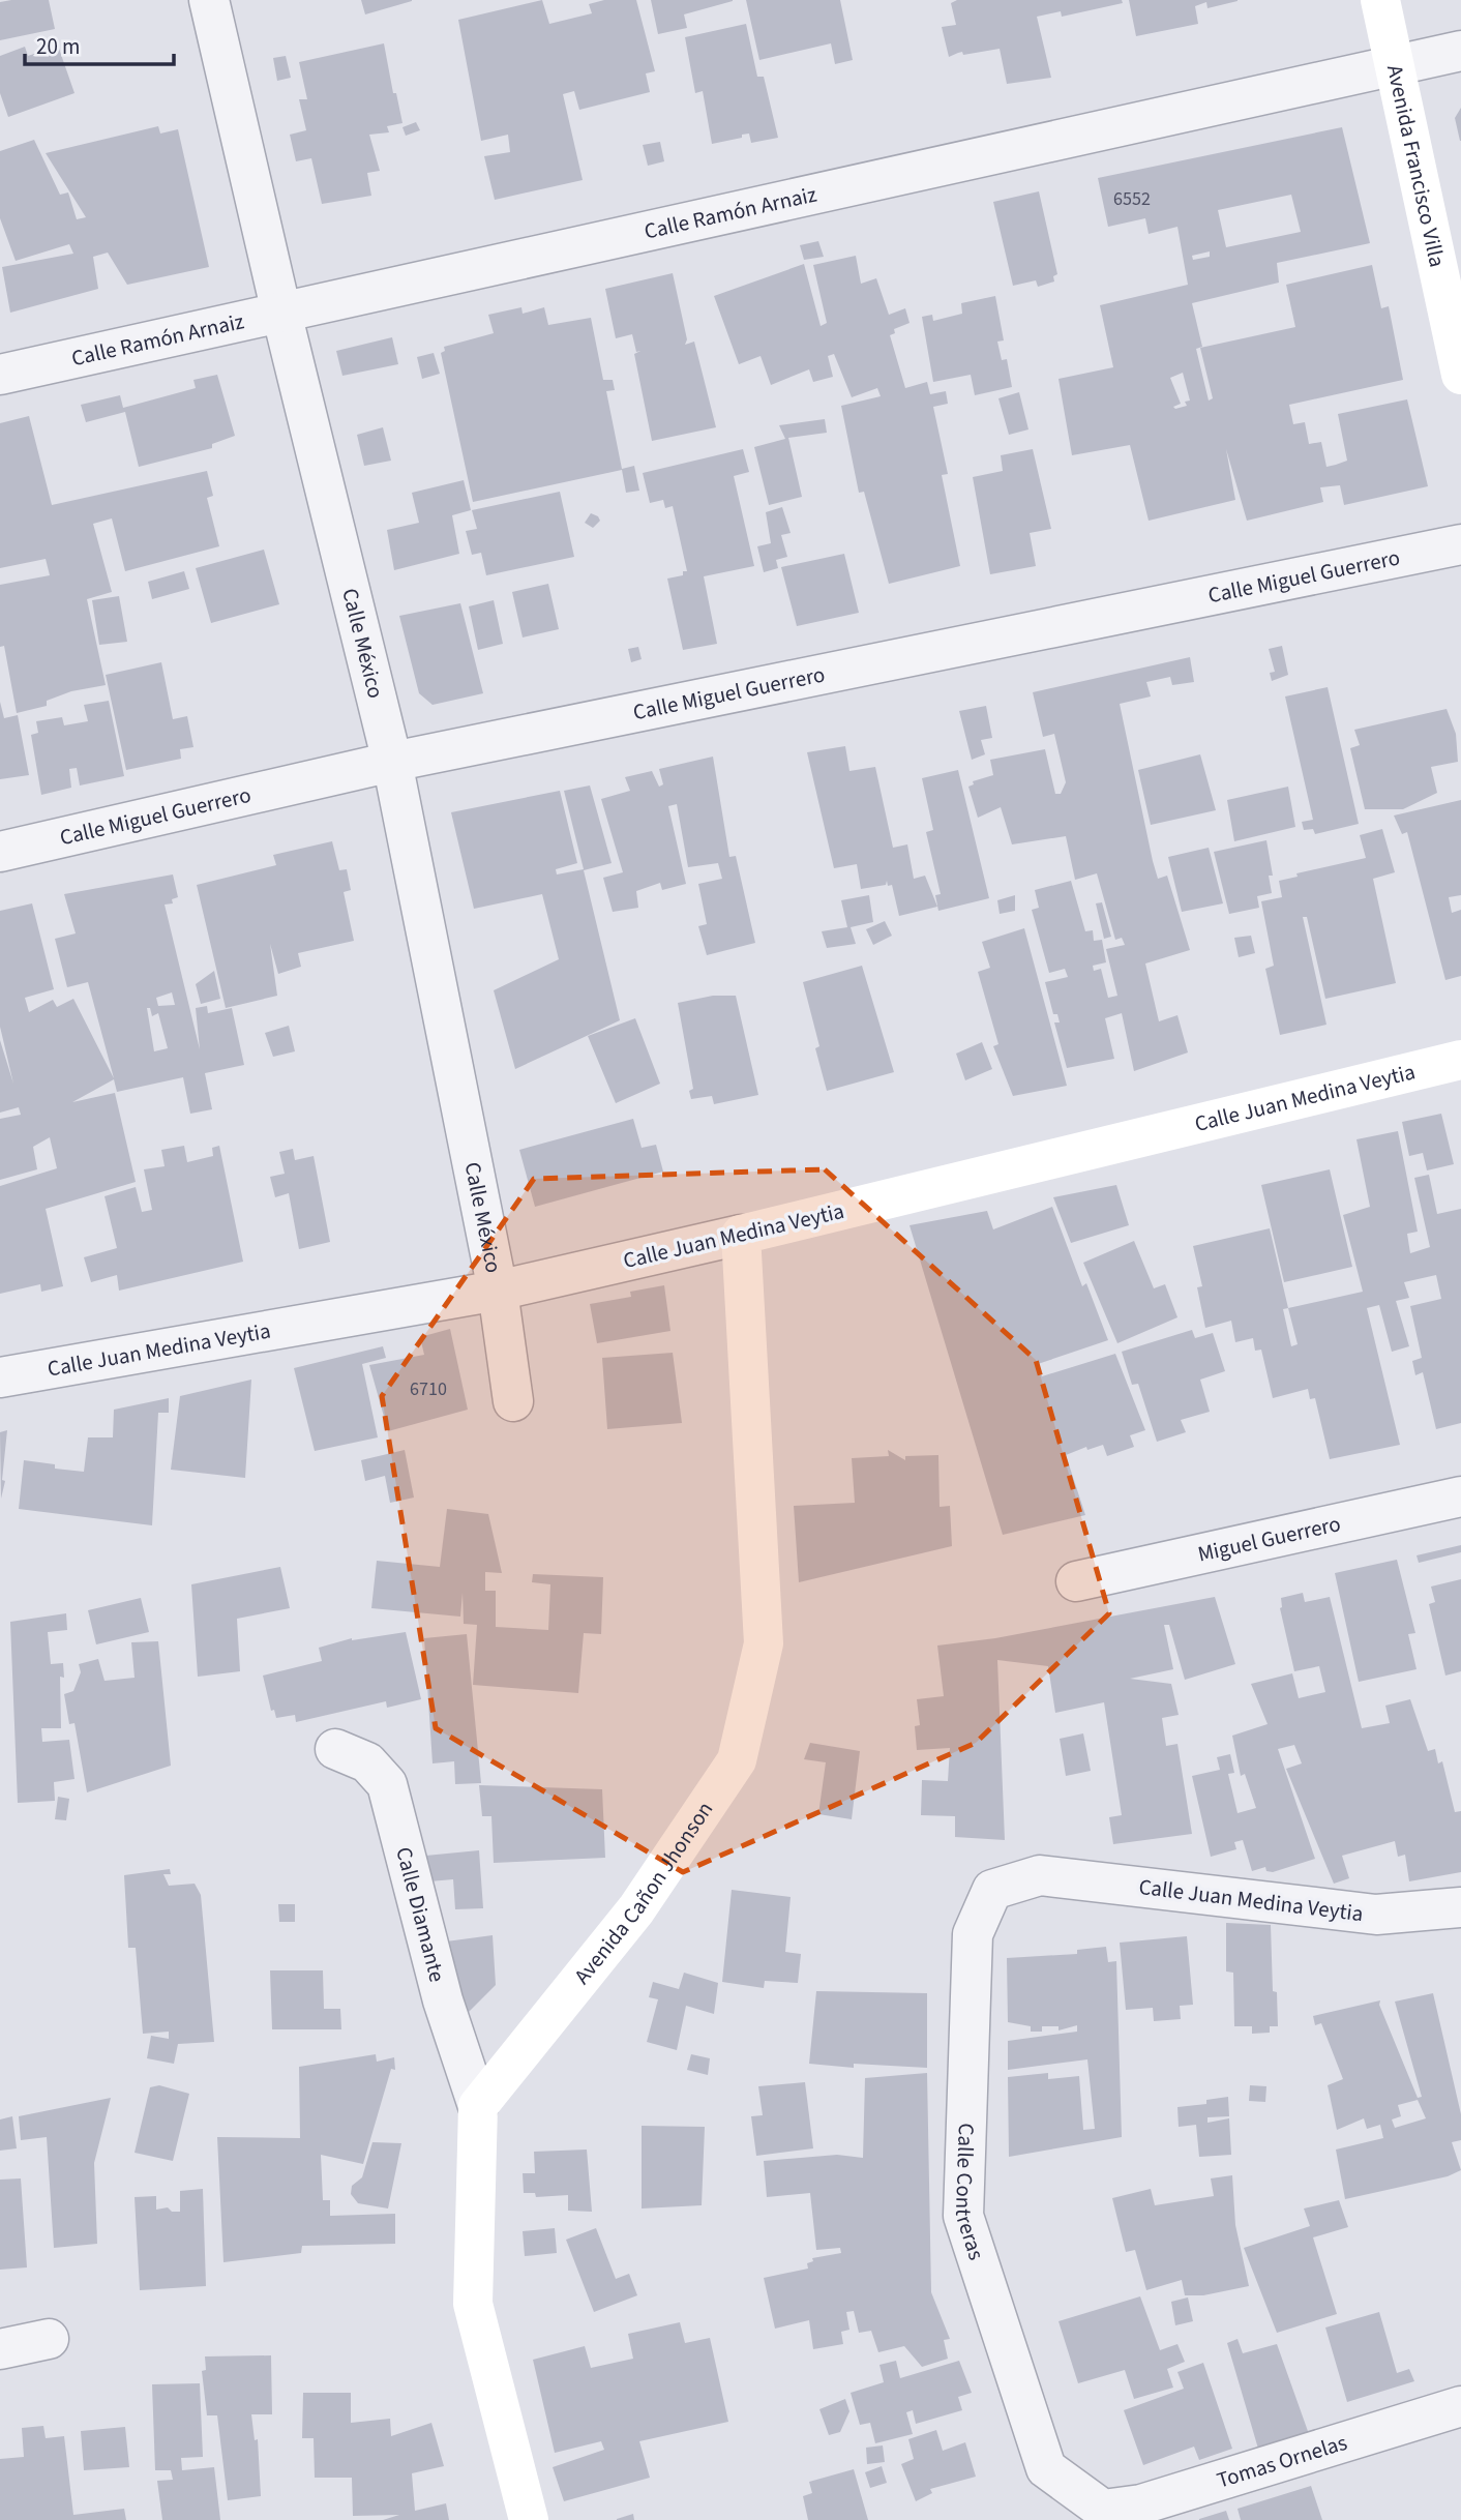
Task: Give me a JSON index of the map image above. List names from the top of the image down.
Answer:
{
  "streets": {
    "main road": ["Avenida Francisco Villa", "Calle Juan Medina Veytia", "Avenida Cañon Jhonson"],
    "street": [
      "Calle Ramón Arnaiz",
      "Calle Miguel Guerrero",
      "Calle México",
      "Miguel Guerrero",
      "Calle Diamante",
      "Calle Contreras",
      "Tomas Ornelas"
    ]
  },
  "crossings": [
    ["Avenida Francisco Villa", "Calle Ramón Arnaiz"],
    ["Calle Ramón Arnaiz", "Calle México"],
    ["Calle Miguel Guerrero", "Calle México"],
    ["Calle México", "Calle Juan Medina Veytia"],
    ["Calle Juan Medina Veytia", "Avenida Cañon Jhonson"],
    ["Calle Juan Medina Veytia", "Calle Contreras"],
    ["Avenida Cañon Jhonson", "Calle Diamante"],
    ["Calle Contreras", "Tomas Ornelas"]
  ],
  "house_numbers": ["6552", "6710"],
  "scale_bar": "20 m"
}
